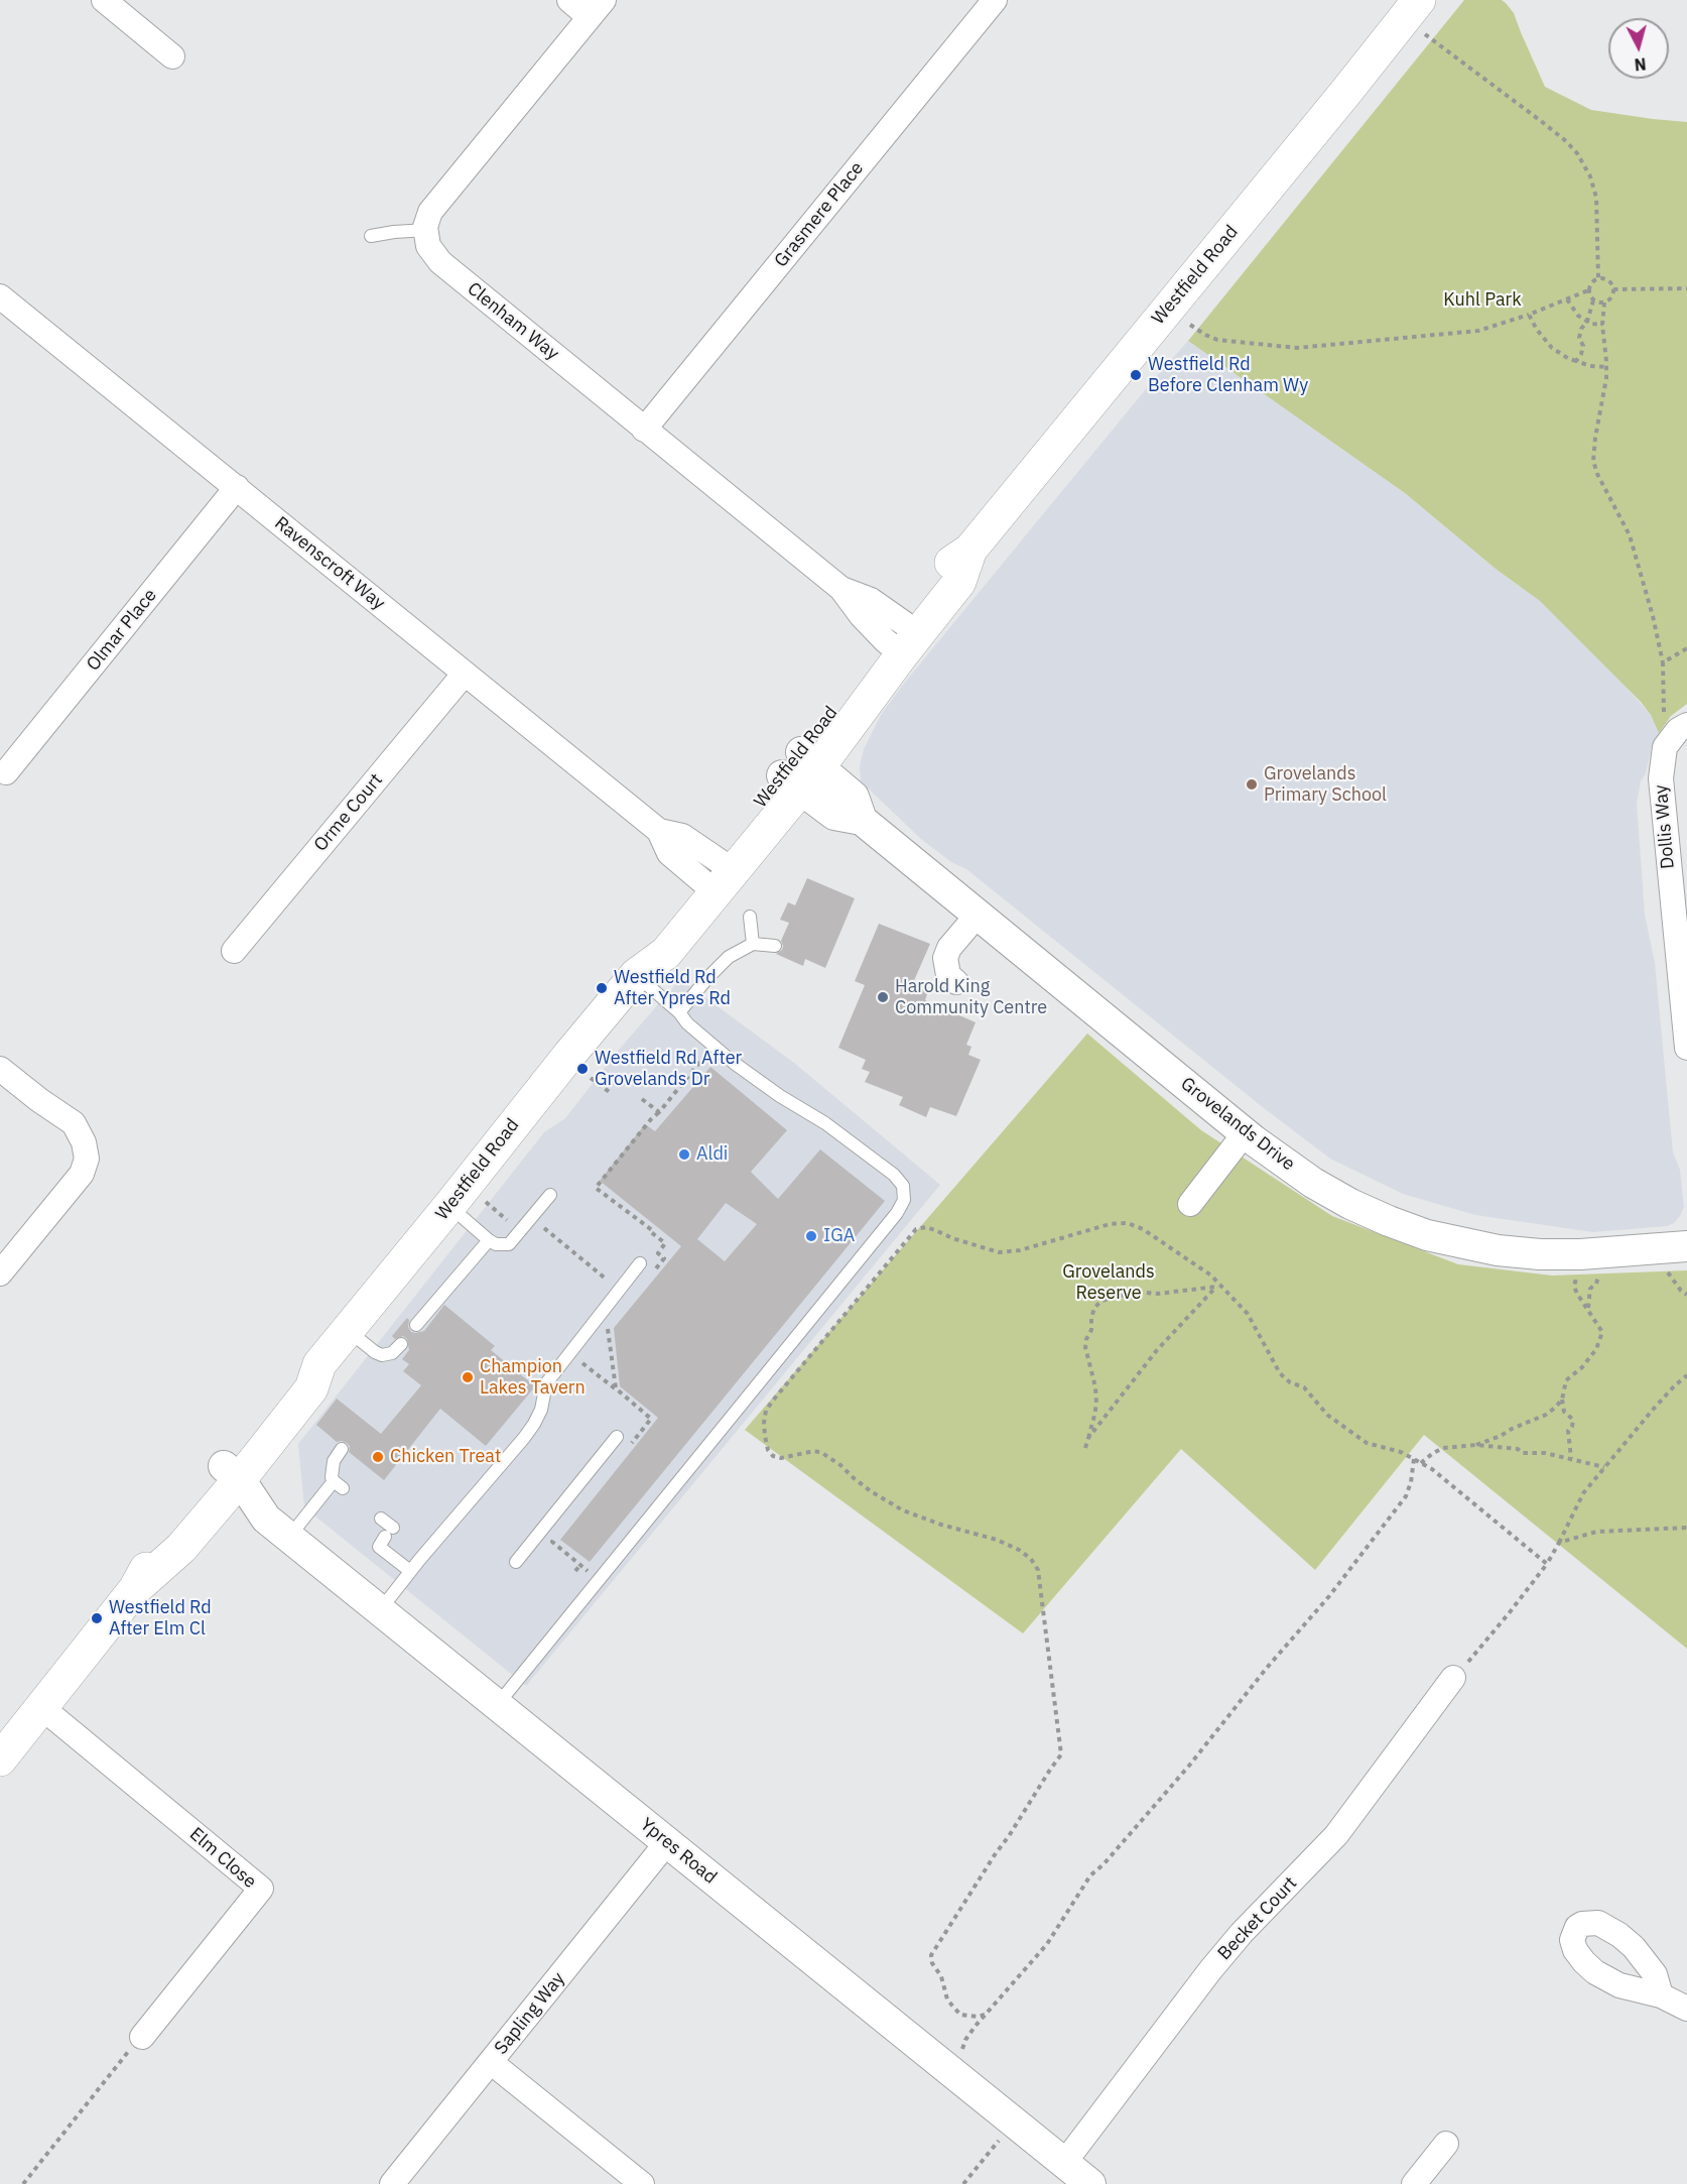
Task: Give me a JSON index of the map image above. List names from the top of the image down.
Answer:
{
  "streets": {
    "main road": ["Westfield Road"],
    "street": [
      "Grasmere Place",
      "Clenham Way",
      "Ravenscroft Way",
      "Olmar Place",
      "Orme Court",
      "Dollis Way",
      "Grovelands Drive",
      "Ypres Road",
      "Elm Close",
      "Becket Court",
      "Sapling Way"
    ]
  },
  "crossings": [
    ["Grasmere Place", "Clenham Way"],
    ["Westfield Road", "Clenham Way"],
    ["Westfield Road", "Ravenscroft Way"],
    ["Westfield Road", "Grovelands Drive"],
    ["Westfield Road", "Ypres Road"],
    ["Westfield Road", "Elm Close"],
    ["Ravenscroft Way", "Olmar Place"],
    ["Ravenscroft Way", "Orme Court"],
    ["Ypres Road", "Becket Court"],
    ["Ypres Road", "Sapling Way"]
  ],
  "parks": ["Kuhl Park", "Grovelands Reserve"],
  "places": [
    "Westfield Rd Before Clenham Wy",
    "Grovelands Primary School",
    "Westfield Rd After Ypres Rd",
    "Harold King Community Centre",
    "Westfield Rd After Grovelands Dr",
    "Aldi",
    "IGA",
    "Champion Lakes Tavern",
    "Chicken Treat",
    "Westfield Rd After Elm Cl"
  ],
  "north": "bottom"
}
